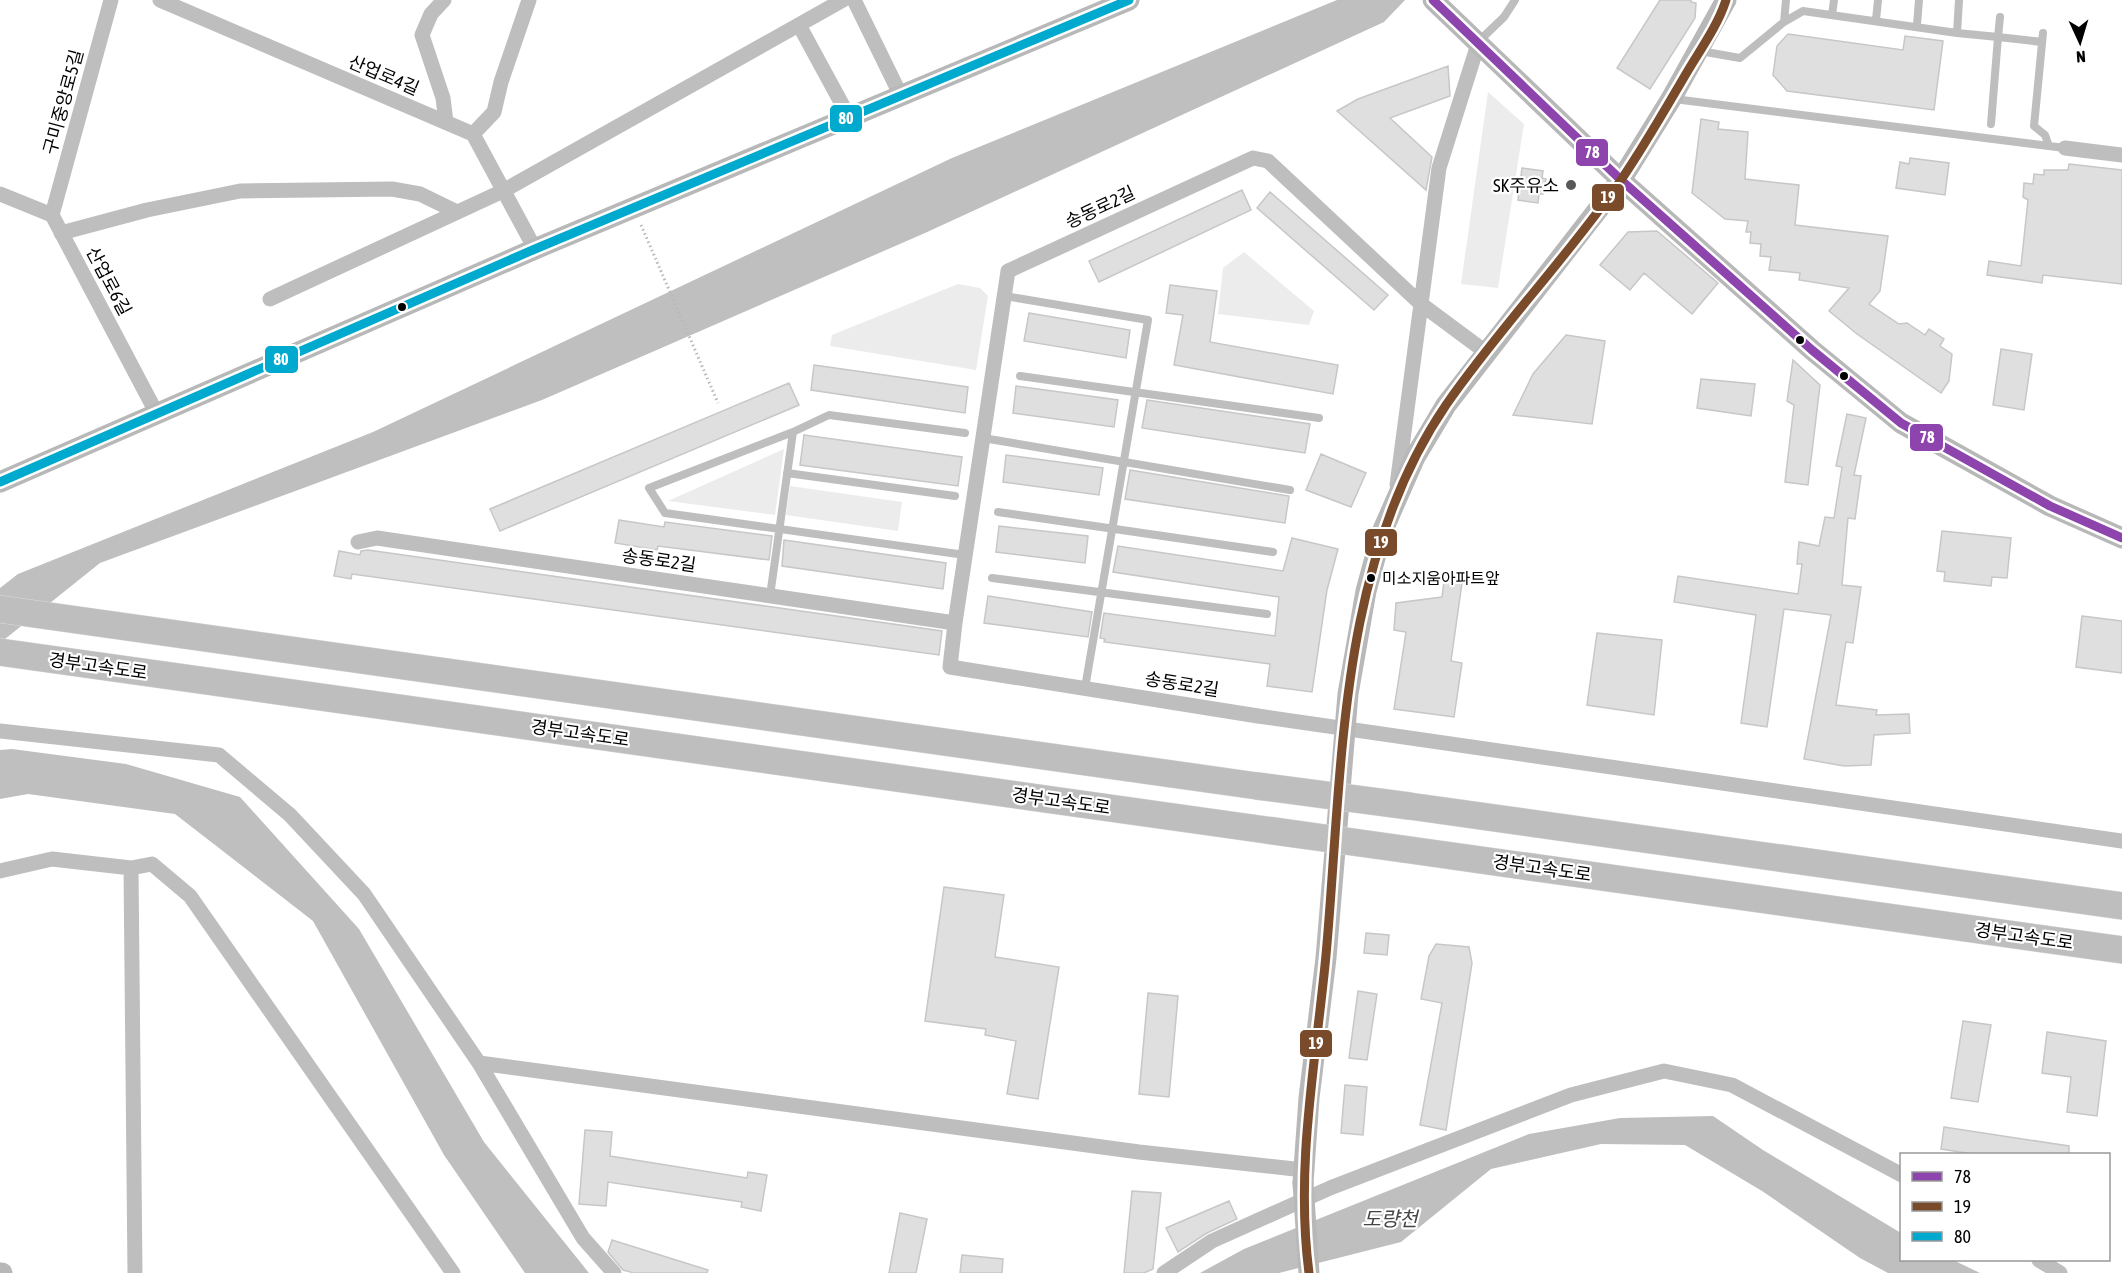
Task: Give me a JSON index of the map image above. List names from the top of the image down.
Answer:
{
  "streets": {
    "highway": ["경부고속도로"],
    "street": [
      "산업로4길",
      "구미중앙로5길",
      "송동로2길",
      "산업로6길"
    ]
  },
  "crossings": [
    ["구미중앙로5길", "산업로6길"]
  ],
  "water": ["도량천"],
  "places": ["SK주유소", "미소지움아파트앞"],
  "lines": ["transit line 78", "transit line 19", "transit line 80"],
  "legend": ["78", "19", "80"],
  "north": "bottom"
}
